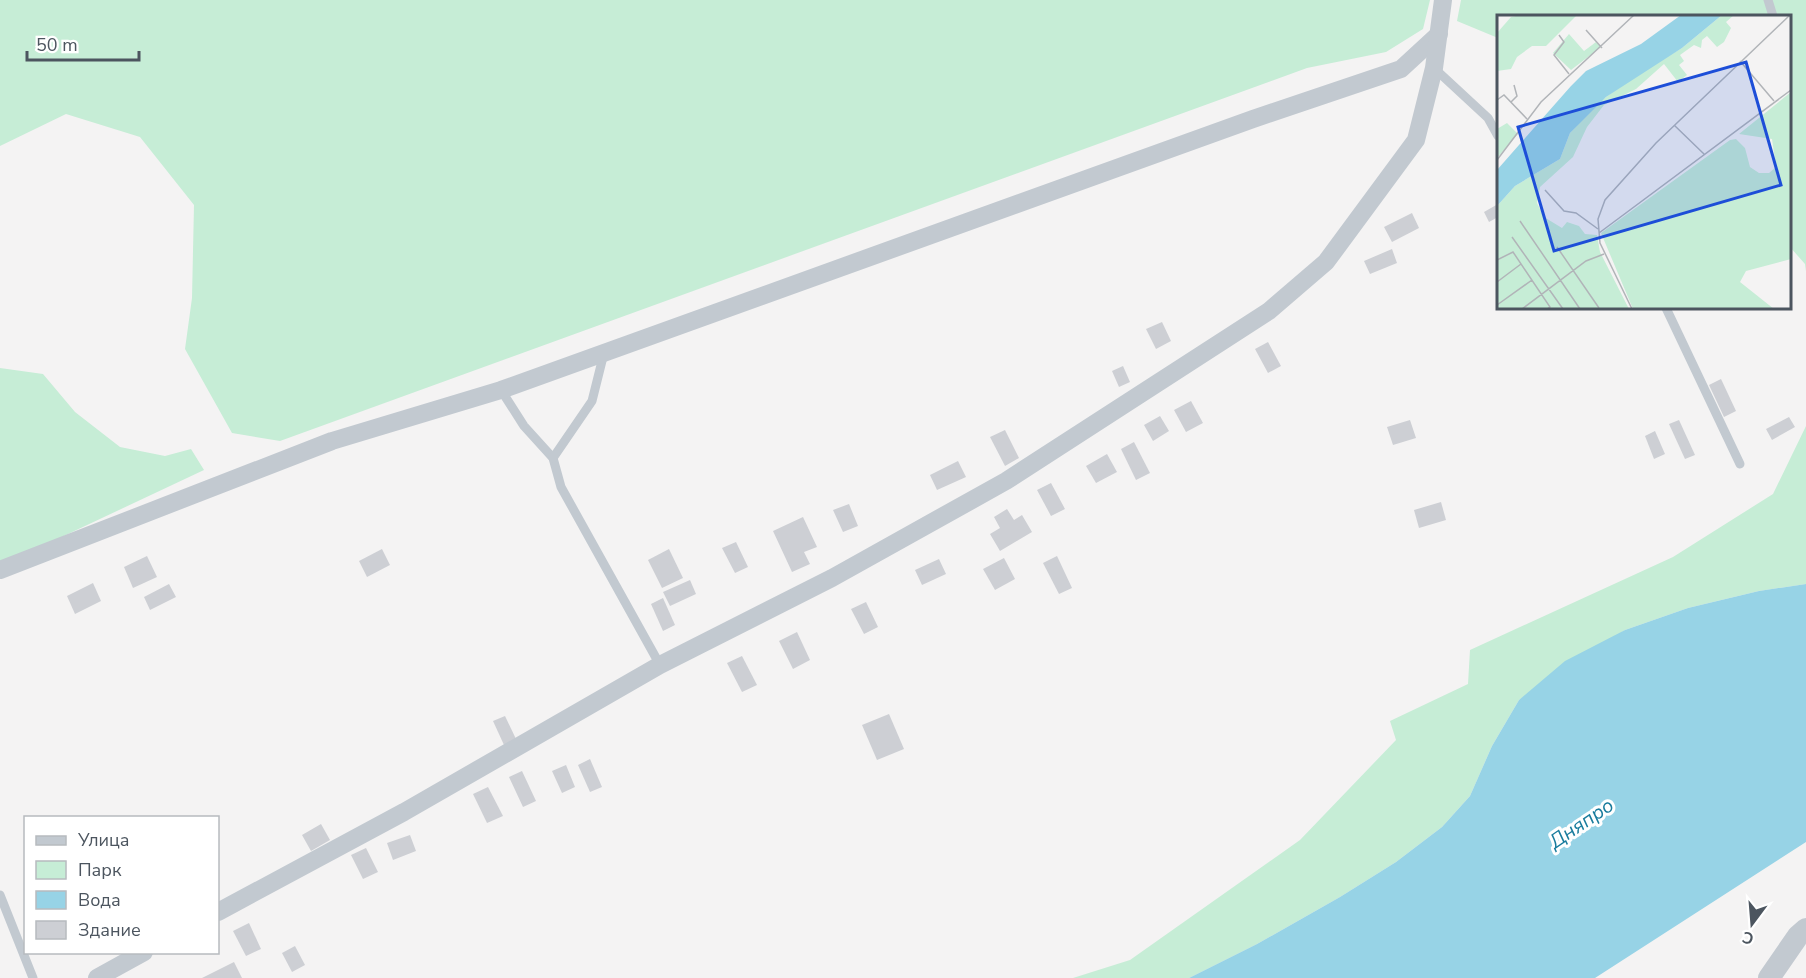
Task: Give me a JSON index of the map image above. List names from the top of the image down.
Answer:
{
  "water": ["Дняпро"],
  "legend": [
    "Улица",
    "Парк",
    "Вода",
    "Здание"
  ],
  "scale_bar": "50 m",
  "north": "bottom"
}
